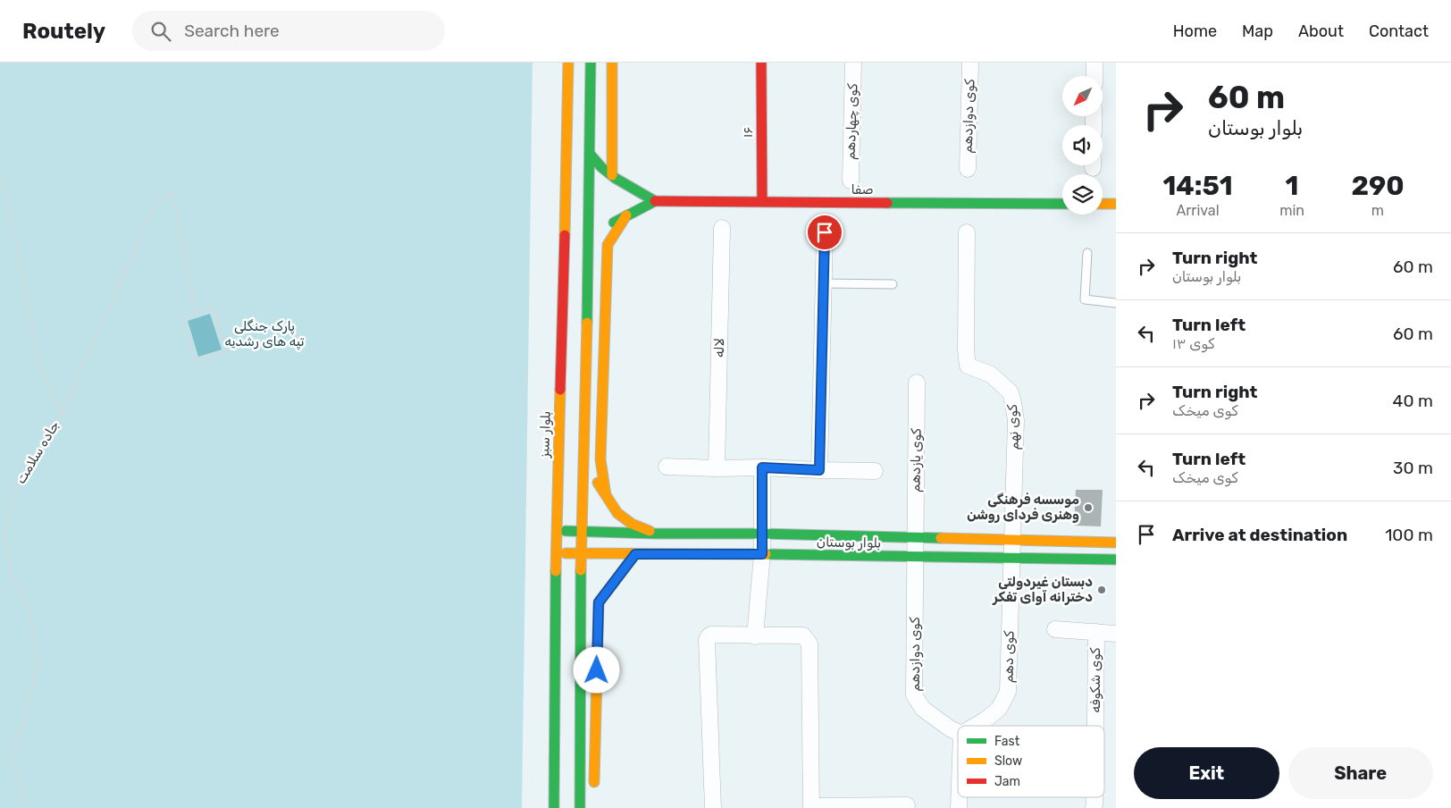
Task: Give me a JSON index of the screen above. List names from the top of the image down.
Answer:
{
  "streets": {
    "street": [
      "کوی دوازدهم",
      "کوی چهاردهم",
      "۱۶",
      "صفا",
      "لاله",
      "کوی نهم",
      "بلوار سبز",
      "کوی یازدهم",
      "بلوار بوستان",
      "کوی دهم",
      "کوی شکوفه"
    ],
    "path": ["جاده سلامت"]
  },
  "crossings": [
    ["کوی دوازدهم", "کوی یازدهم"],
    ["کوی دوازدهم", "بلوار بوستان"],
    ["۱۶", "صفا"],
    ["کوی نهم", "بلوار بوستان"],
    ["کوی نهم", "کوی دهم"],
    ["بلوار سبز", "بلوار بوستان"],
    ["کوی یازدهم", "بلوار بوستان"],
    ["بلوار بوستان", "کوی دهم"]
  ],
  "parks": ["پارک جنگلی تپه های رشدیه"],
  "places": ["موسسه فرهنگی وهنری فردای روشن", "دبستان غیردولتی دخترانه آوای تفکر"],
  "legend": ["Fast", "Slow", "Jam"],
  "north": "bottom left",
  "page": {
    "header": "Routely",
    "search": "Search here",
    "nav": [
      "Home",
      "Map",
      "About",
      "Contact"
    ],
    "turn": ["60 m", "بلوار بوستان"],
    "eta": [
      "14:51",
      "Arrival",
      "1",
      "min",
      "290",
      "m"
    ],
    "list": [
      {
        "name": "Turn right",
        "note": "بلوار بوستان",
        "value": "60 m"
      },
      {
        "name": "Turn left",
        "note": "کوی ۱۳",
        "value": "60 m"
      },
      {
        "name": "Turn right",
        "note": "کوی میخک",
        "value": "40 m"
      },
      {
        "name": "Turn left",
        "note": "کوی میخک",
        "value": "30 m"
      },
      {
        "name": "Arrive at destination",
        "value": "100 m"
      }
    ],
    "buttons": ["Exit", "Share"]
  }
}
